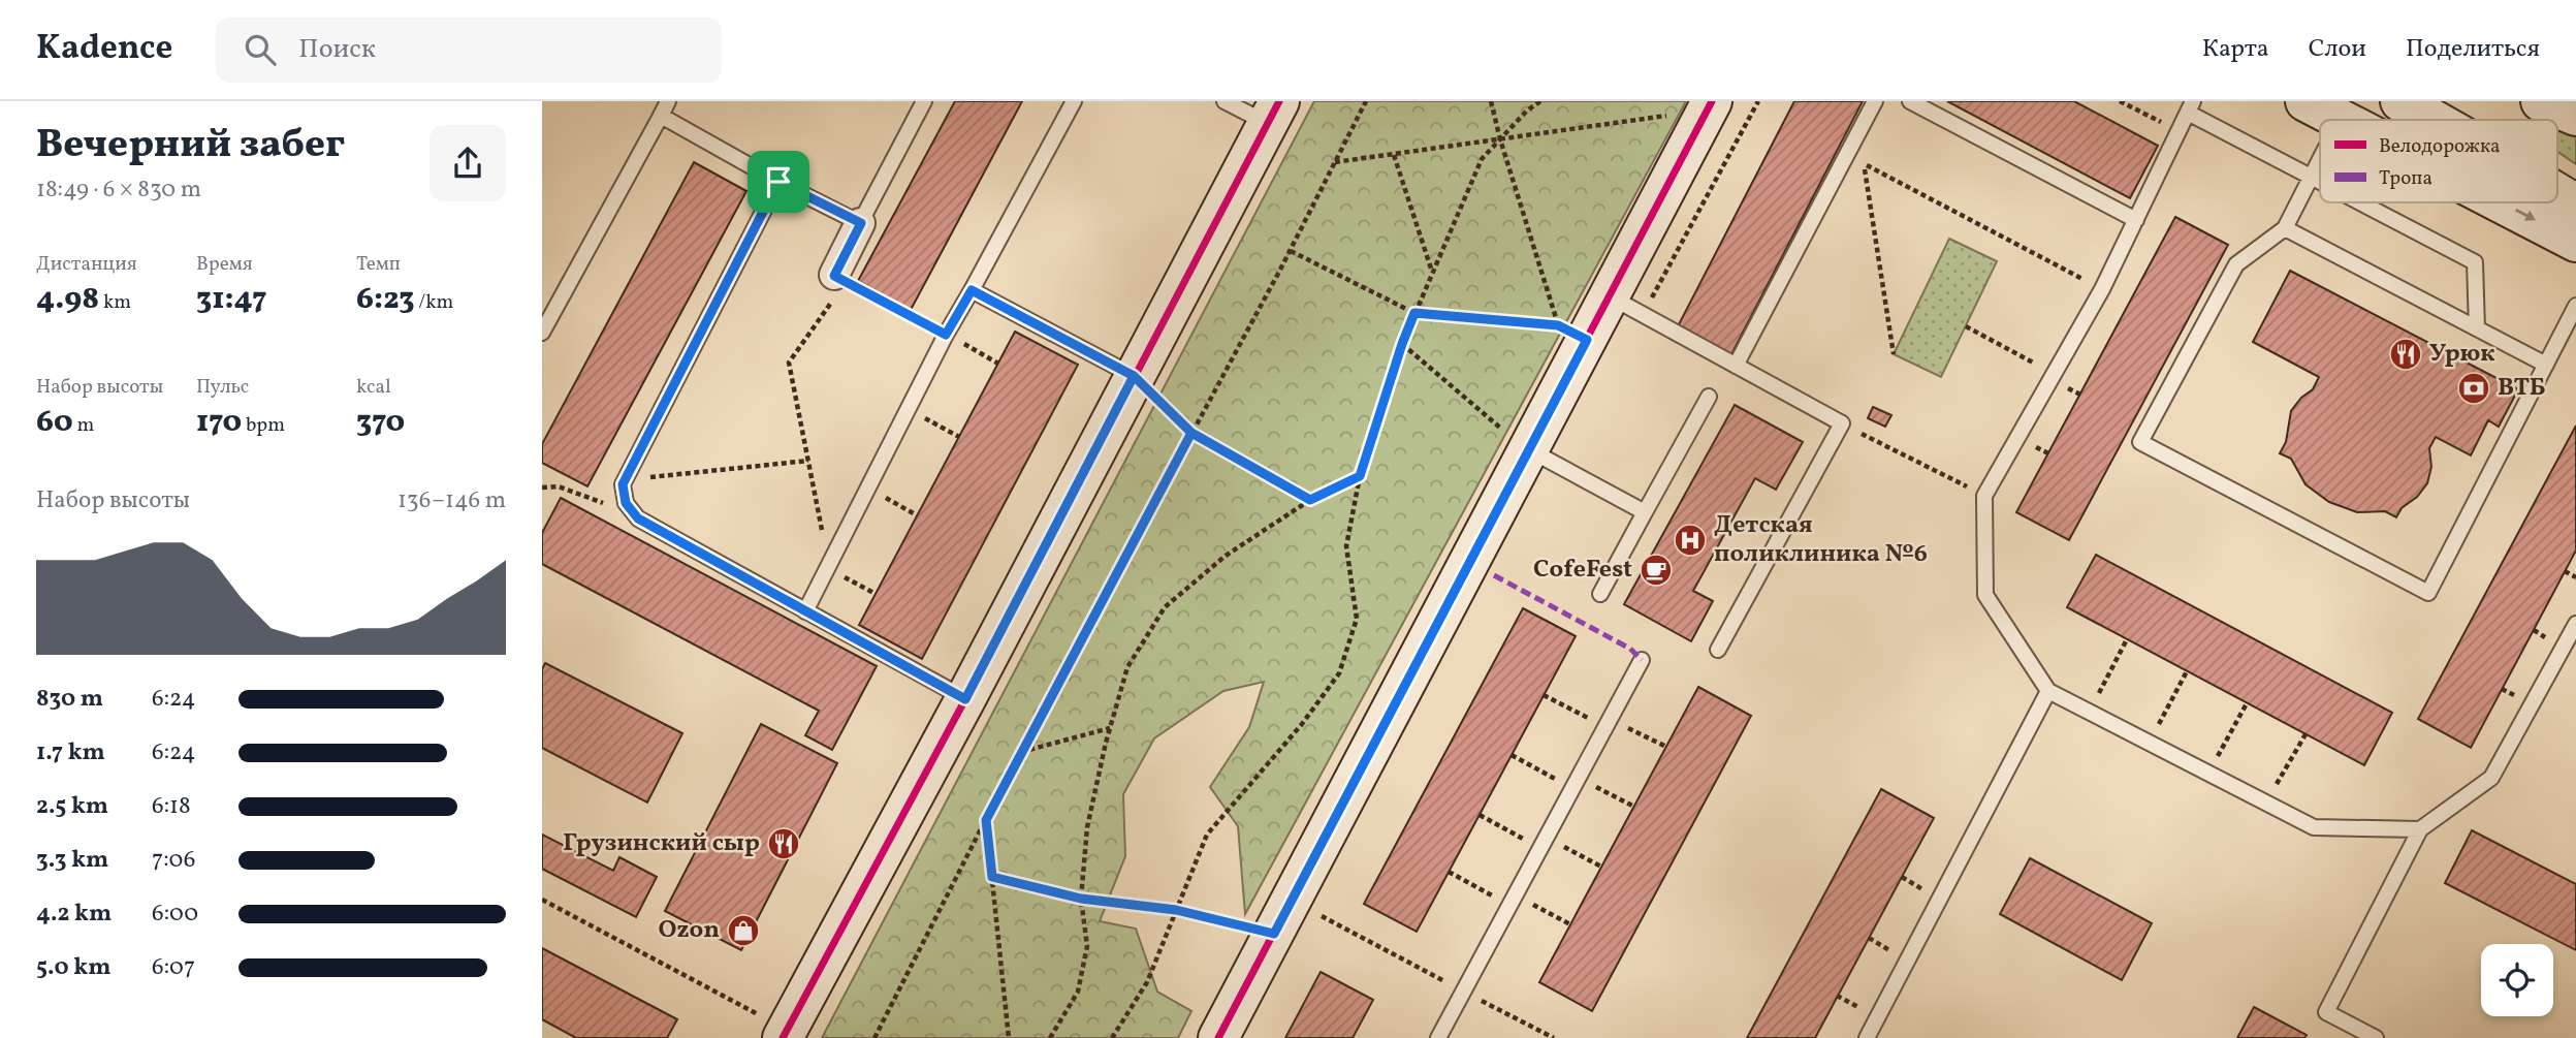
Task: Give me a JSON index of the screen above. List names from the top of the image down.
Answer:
{
  "places": {
    "restaurant": ["Урюк", "Грузинский сыр"],
    "bank": ["ВТБ"],
    "hospital": ["Детская поликлиника №6"],
    "cafe": ["CofeFest"],
    "shop": ["Ozon"]
  },
  "legend": ["Велодорожка", "Тропа"],
  "page": {
    "header": "Kadence",
    "search": "Поиск",
    "nav": ["Карта", "Слои", "Поделиться"],
    "heading": ["Вечерний забег", "18:49 · 6 × 830 m"],
    "stats": [
      ["Дистанция", "4.98 km"],
      ["Время", "31:47"],
      ["Темп", "6:23 /km"],
      ["Набор высоты", "60 m"],
      ["Пульс", "170 bpm"],
      ["kcal", "370"]
    ],
    "chart": ["Набор высоты", "136–146 m"],
    "list": [
      {
        "name": "830 m",
        "note": "6:24"
      },
      {
        "name": "1.7 km",
        "note": "6:24"
      },
      {
        "name": "2.5 km",
        "note": "6:18"
      },
      {
        "name": "3.3 km",
        "note": "7:06"
      },
      {
        "name": "4.2 km",
        "note": "6:00"
      },
      {
        "name": "5.0 km",
        "note": "6:07"
      }
    ]
  }
}
